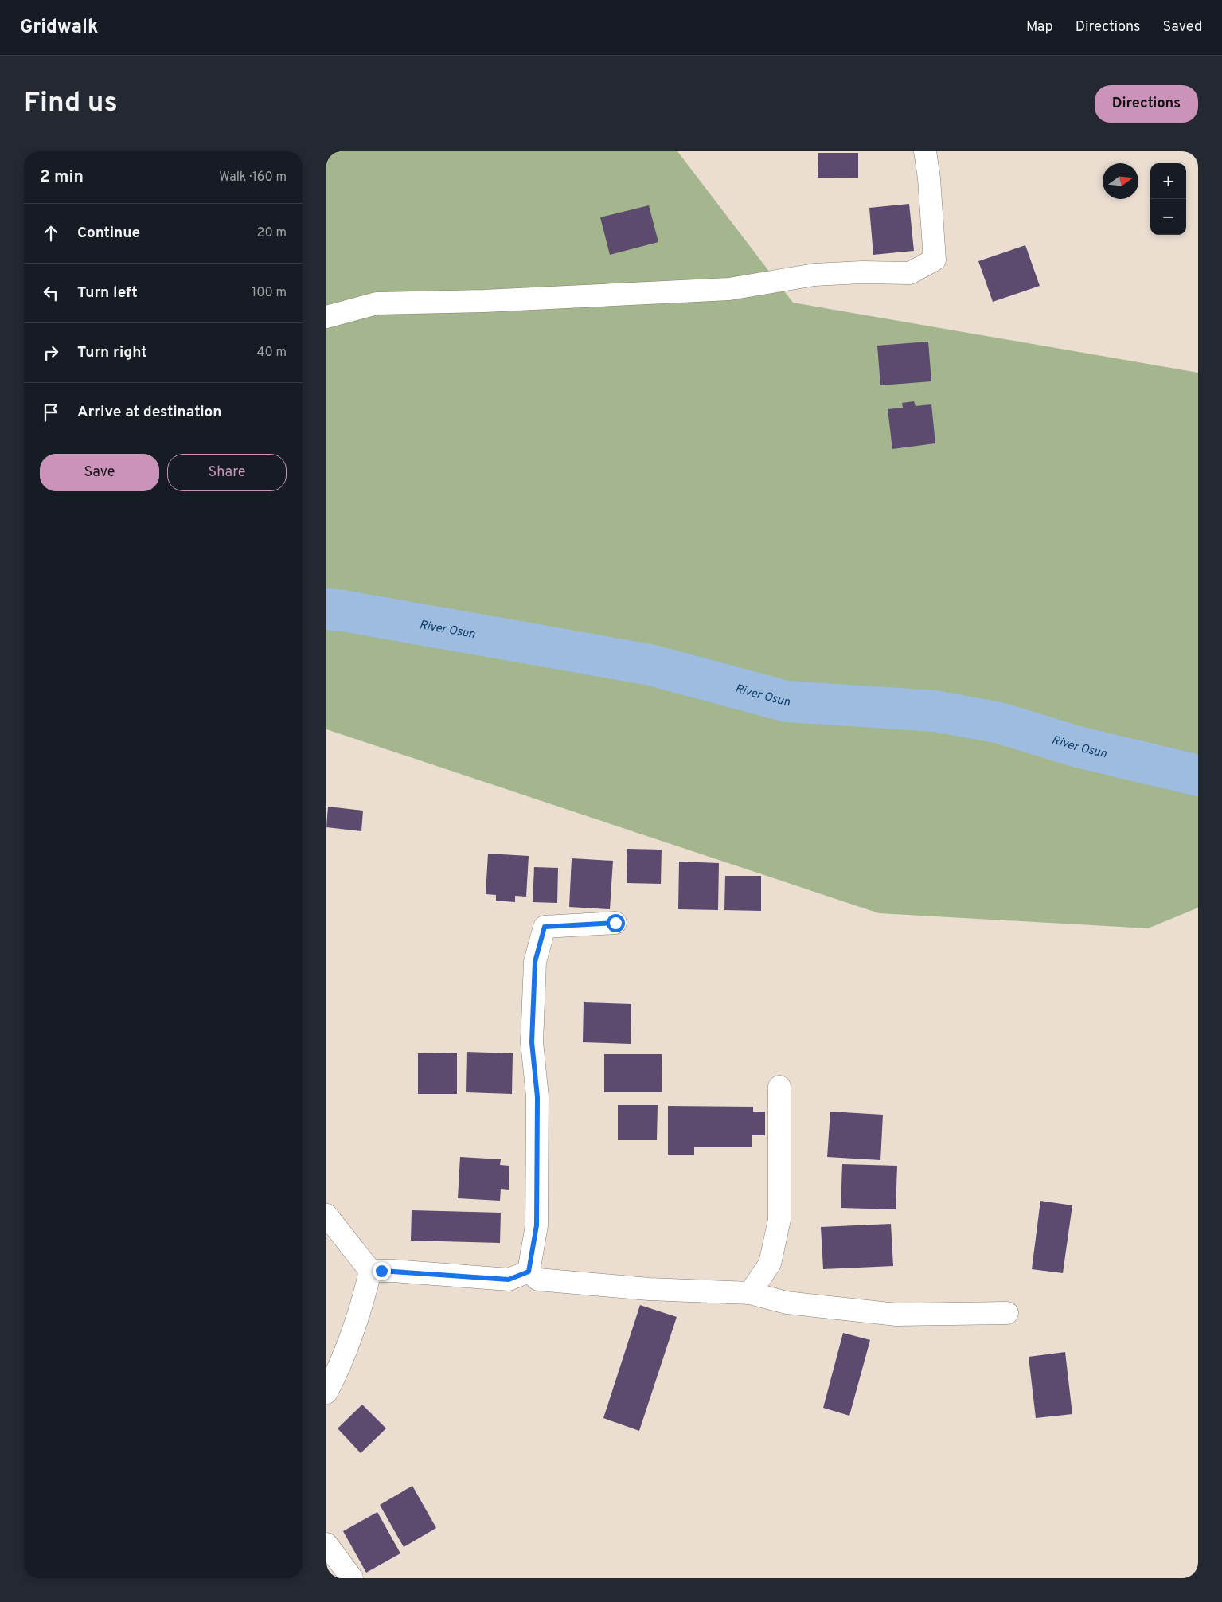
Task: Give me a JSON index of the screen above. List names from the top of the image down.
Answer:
{
  "water": ["River Osun"],
  "north": "right",
  "page": {
    "header": "Gridwalk",
    "nav": ["Map", "Directions", "Saved"],
    "buttons": [
      "Directions",
      ["Save", "Share"]
    ],
    "title": "Find us",
    "heading": ["2 min", "Walk · 160 m"],
    "map_buttons": ["+", "−"],
    "list": [
      ["Continue", "20 m"],
      ["Turn left", "100 m"],
      ["Turn right", "40 m"],
      "Arrive at destination"
    ]
  }
}
